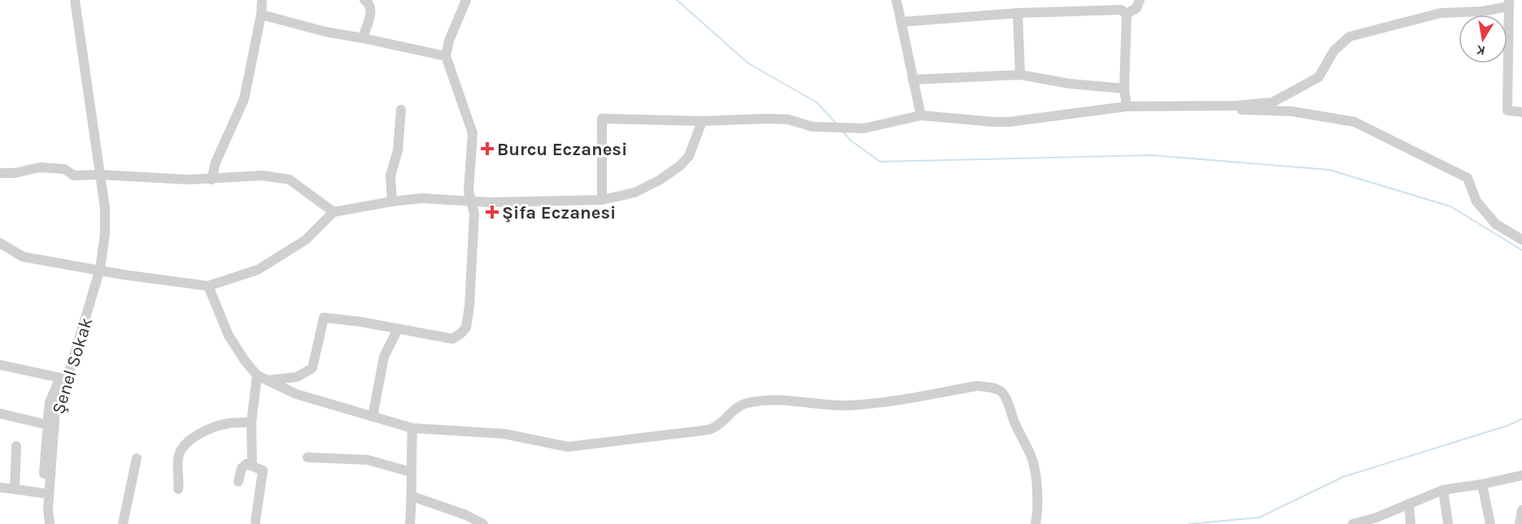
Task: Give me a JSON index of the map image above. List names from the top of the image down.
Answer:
{
  "streets": {
    "street": ["Şenel Sokak"]
  },
  "places": {
    "health": ["Burcu Eczanesi", "Şifa Eczanesi"]
  },
  "north": "bottom"
}
